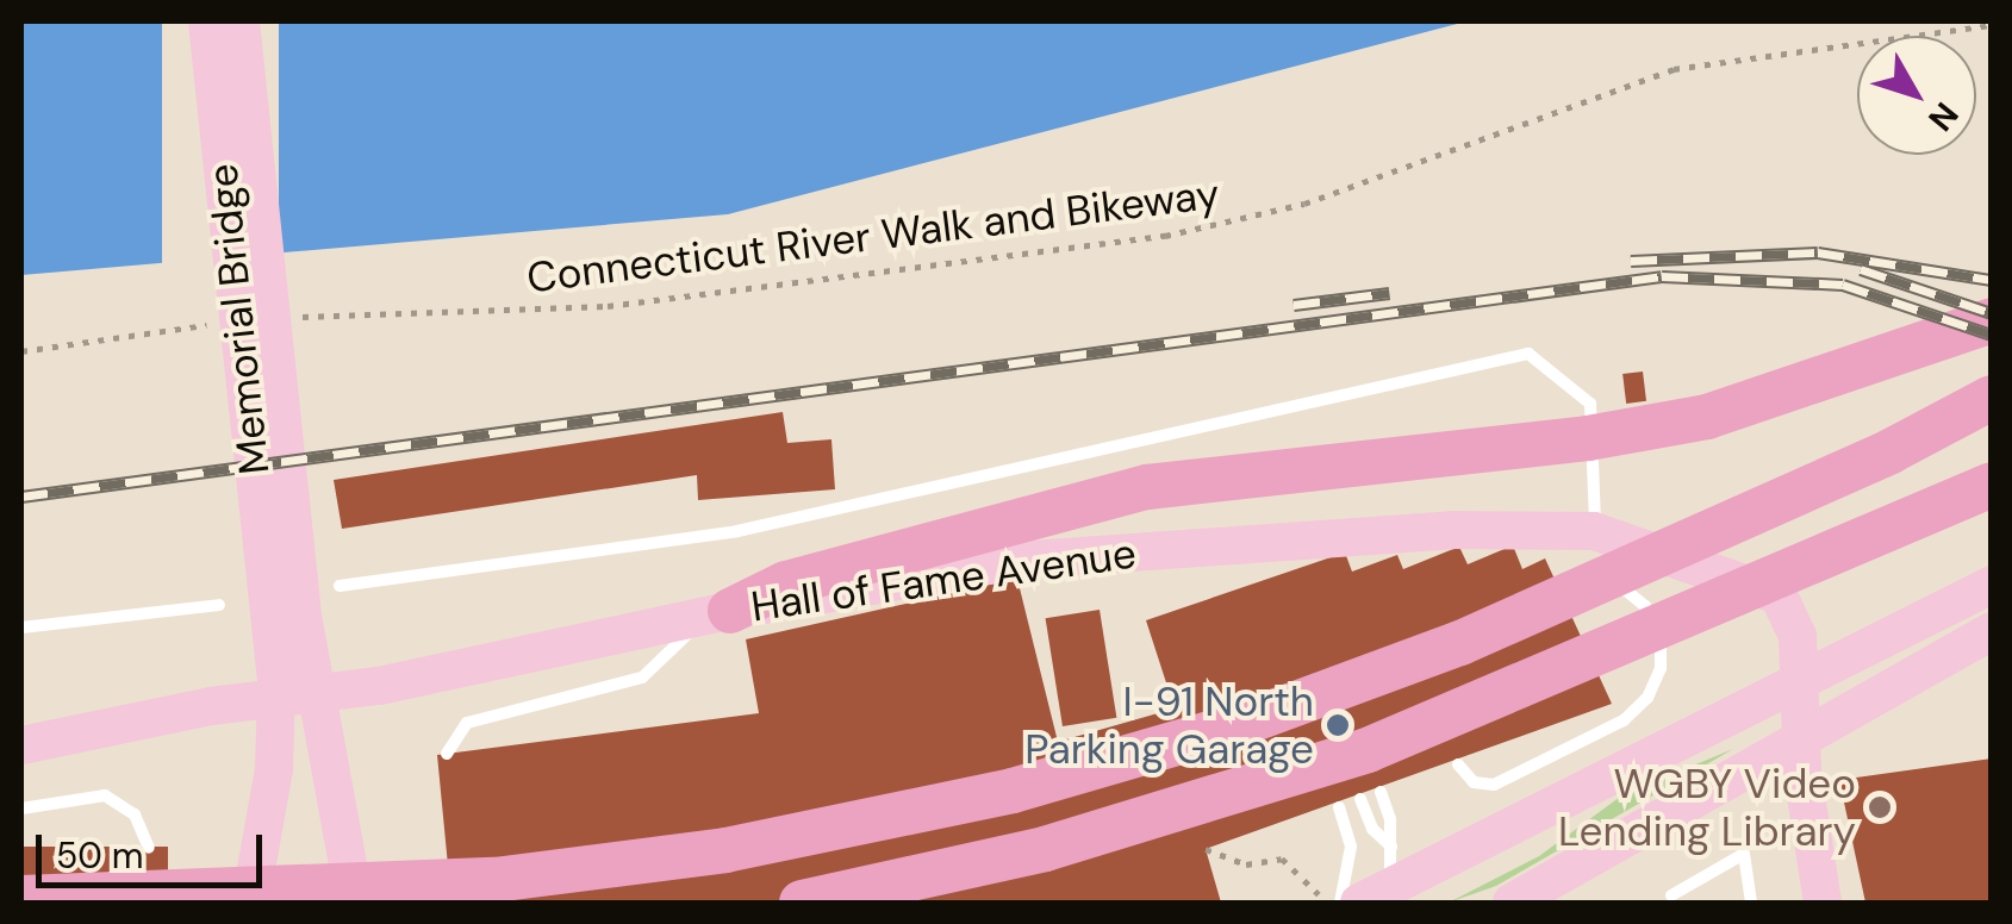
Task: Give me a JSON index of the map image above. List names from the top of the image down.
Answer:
{
  "streets": {
    "main road": ["Memorial Bridge", "Hall of Fame Avenue"],
    "path": ["Connecticut River Walk and Bikeway"]
  },
  "places": ["I-91 North Parking Garage", "WGBY Video Lending Library"],
  "scale_bar": "50 m",
  "north": "bottom right"
}
